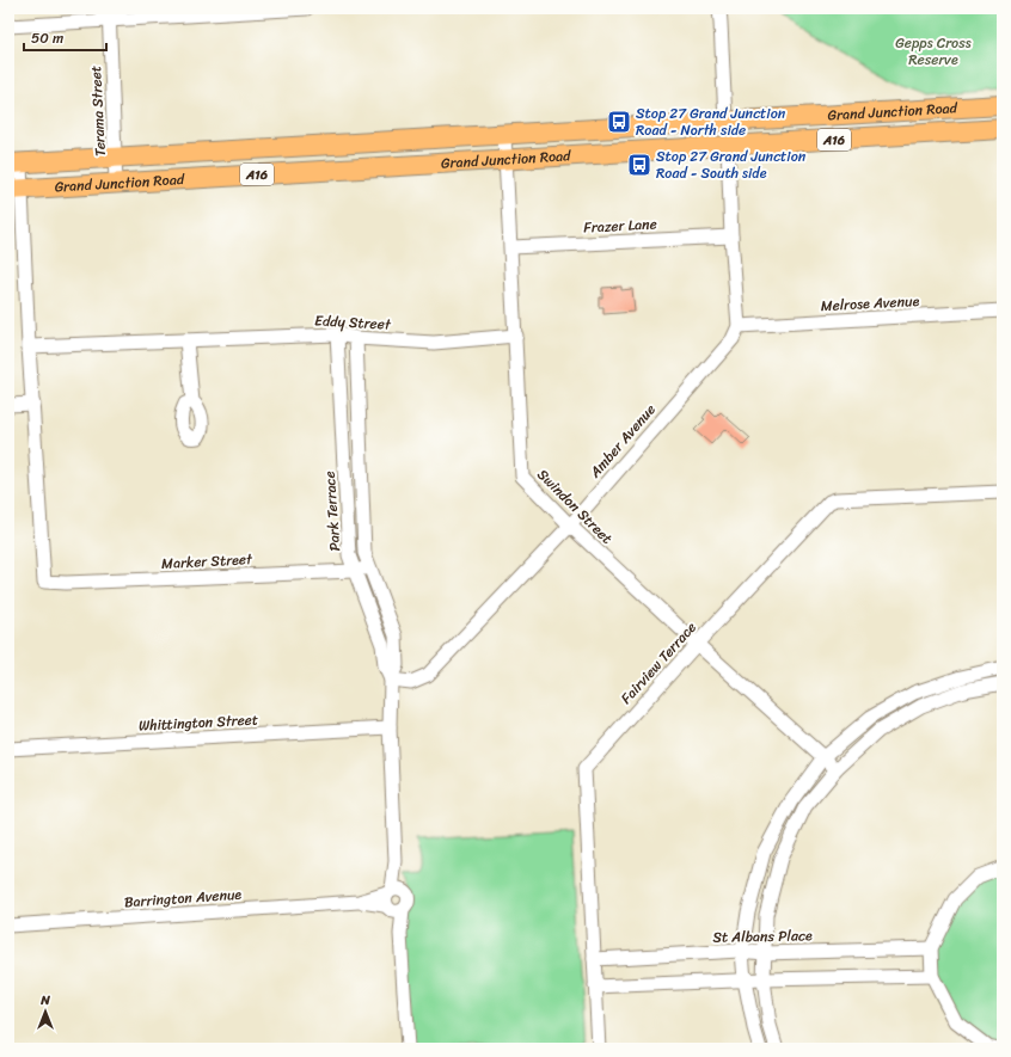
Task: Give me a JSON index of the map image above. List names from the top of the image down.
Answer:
{
  "streets": {
    "highway": ["Grand Junction Road", "A16"],
    "street": [
      "Terama Street",
      "Frazer Lane",
      "Melrose Avenue",
      "Eddy Street",
      "Amber Avenue",
      "Swindon Street",
      "Park Terrace",
      "Marker Street",
      "Fairview Terrace",
      "Whittington Street",
      "Barrington Avenue",
      "St Albans Place"
    ]
  },
  "crossings": [
    ["Terama Street", "Grand Junction Road"],
    ["Grand Junction Road", "Swindon Street"],
    ["Frazer Lane", "Swindon Street"],
    ["Melrose Avenue", "Amber Avenue"],
    ["Eddy Street", "Swindon Street"],
    ["Eddy Street", "Park Terrace"],
    ["Amber Avenue", "Swindon Street"],
    ["Amber Avenue", "Park Terrace"],
    ["Swindon Street", "Fairview Terrace"],
    ["Park Terrace", "Marker Street"],
    ["Park Terrace", "Whittington Street"],
    ["Park Terrace", "Barrington Avenue"],
    ["Fairview Terrace", "St Albans Place"]
  ],
  "parks": ["Gepps Cross Reserve"],
  "places": {
    "bus stop": ["Stop 27 Grand Junction Road - North side", "Stop 27 Grand Junction Road - South side"]
  },
  "scale_bar": "50 m",
  "north": "top"
}
